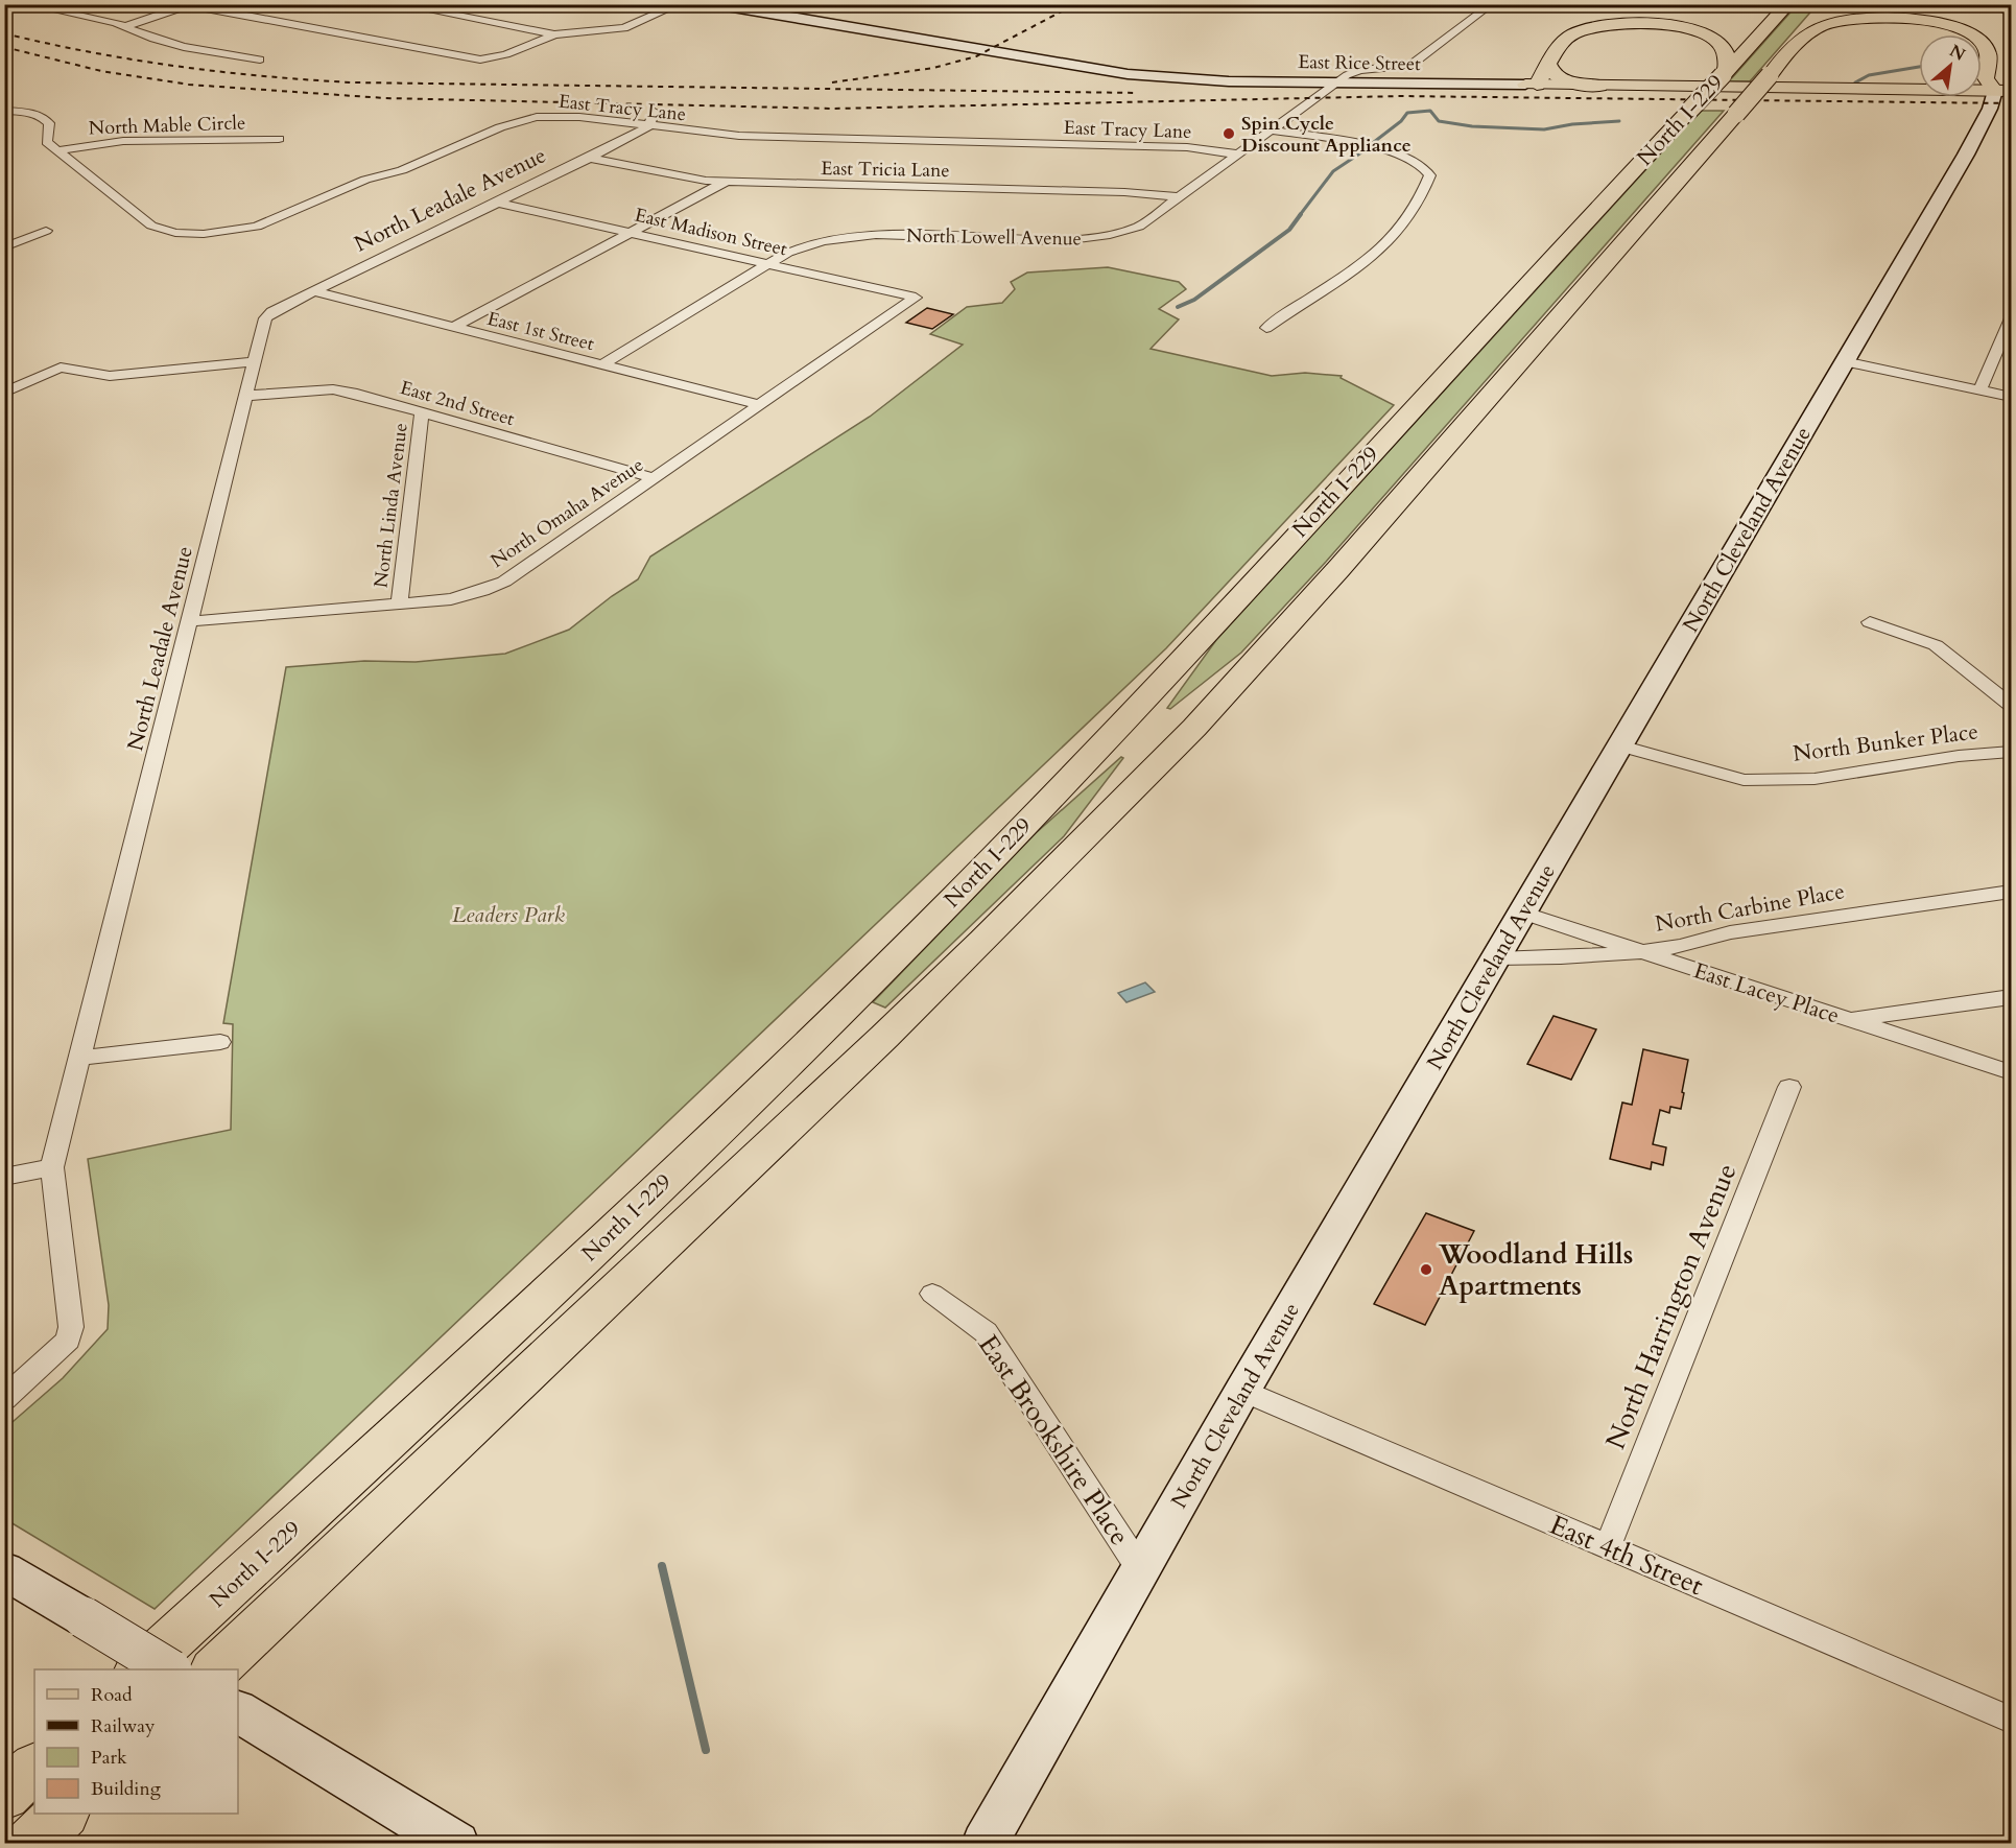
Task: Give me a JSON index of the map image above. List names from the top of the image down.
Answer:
{
  "streets": {
    "highway": ["North I-229"],
    "main road": ["East Rice Street"],
    "street": [
      "East Tracy Lane",
      "North Mable Circle",
      "East Tricia Lane",
      "North Leadale Avenue",
      "East Madison Street",
      "North Lowell Avenue",
      "East 1st Street",
      "East 2nd Street",
      "North Linda Avenue",
      "North Omaha Avenue",
      "North Cleveland Avenue",
      "North Bunker Place",
      "North Carbine Place",
      "East Lacey Place",
      "North Harrington Avenue",
      "East Brookshire Place",
      "East 4th Street"
    ]
  },
  "crossings": [
    ["East Rice Street", "North Lowell Avenue"],
    ["East Rice Street", "North Cleveland Avenue"],
    ["East Tracy Lane", "North Mable Circle"],
    ["East Tracy Lane", "North Leadale Avenue"],
    ["East Tracy Lane", "North Lowell Avenue"],
    ["East Tricia Lane", "North Leadale Avenue"],
    ["East Tricia Lane", "North Lowell Avenue"],
    ["North Leadale Avenue", "East Madison Street"],
    ["North Leadale Avenue", "East 1st Street"],
    ["North Leadale Avenue", "East 2nd Street"],
    ["North Leadale Avenue", "North Omaha Avenue"],
    ["East Madison Street", "North Lowell Avenue"],
    ["East Madison Street", "North Omaha Avenue"],
    ["North Lowell Avenue", "East 1st Street"],
    ["East 1st Street", "North Omaha Avenue"],
    ["East 2nd Street", "North Linda Avenue"],
    ["East 2nd Street", "North Omaha Avenue"],
    ["North Linda Avenue", "North Omaha Avenue"],
    ["North Cleveland Avenue", "North Bunker Place"],
    ["North Cleveland Avenue", "North Carbine Place"],
    ["North Cleveland Avenue", "East Lacey Place"],
    ["North Cleveland Avenue", "East Brookshire Place"],
    ["North Cleveland Avenue", "East 4th Street"],
    ["North Carbine Place", "East Lacey Place"],
    ["North Harrington Avenue", "East 4th Street"]
  ],
  "parks": ["Leaders Park"],
  "places": ["Spin Cycle Discount Appliance", "Woodland Hills Apartments"],
  "legend": [
    "Road",
    "Railway",
    "Park",
    "Building"
  ],
  "north": "top right"
}
